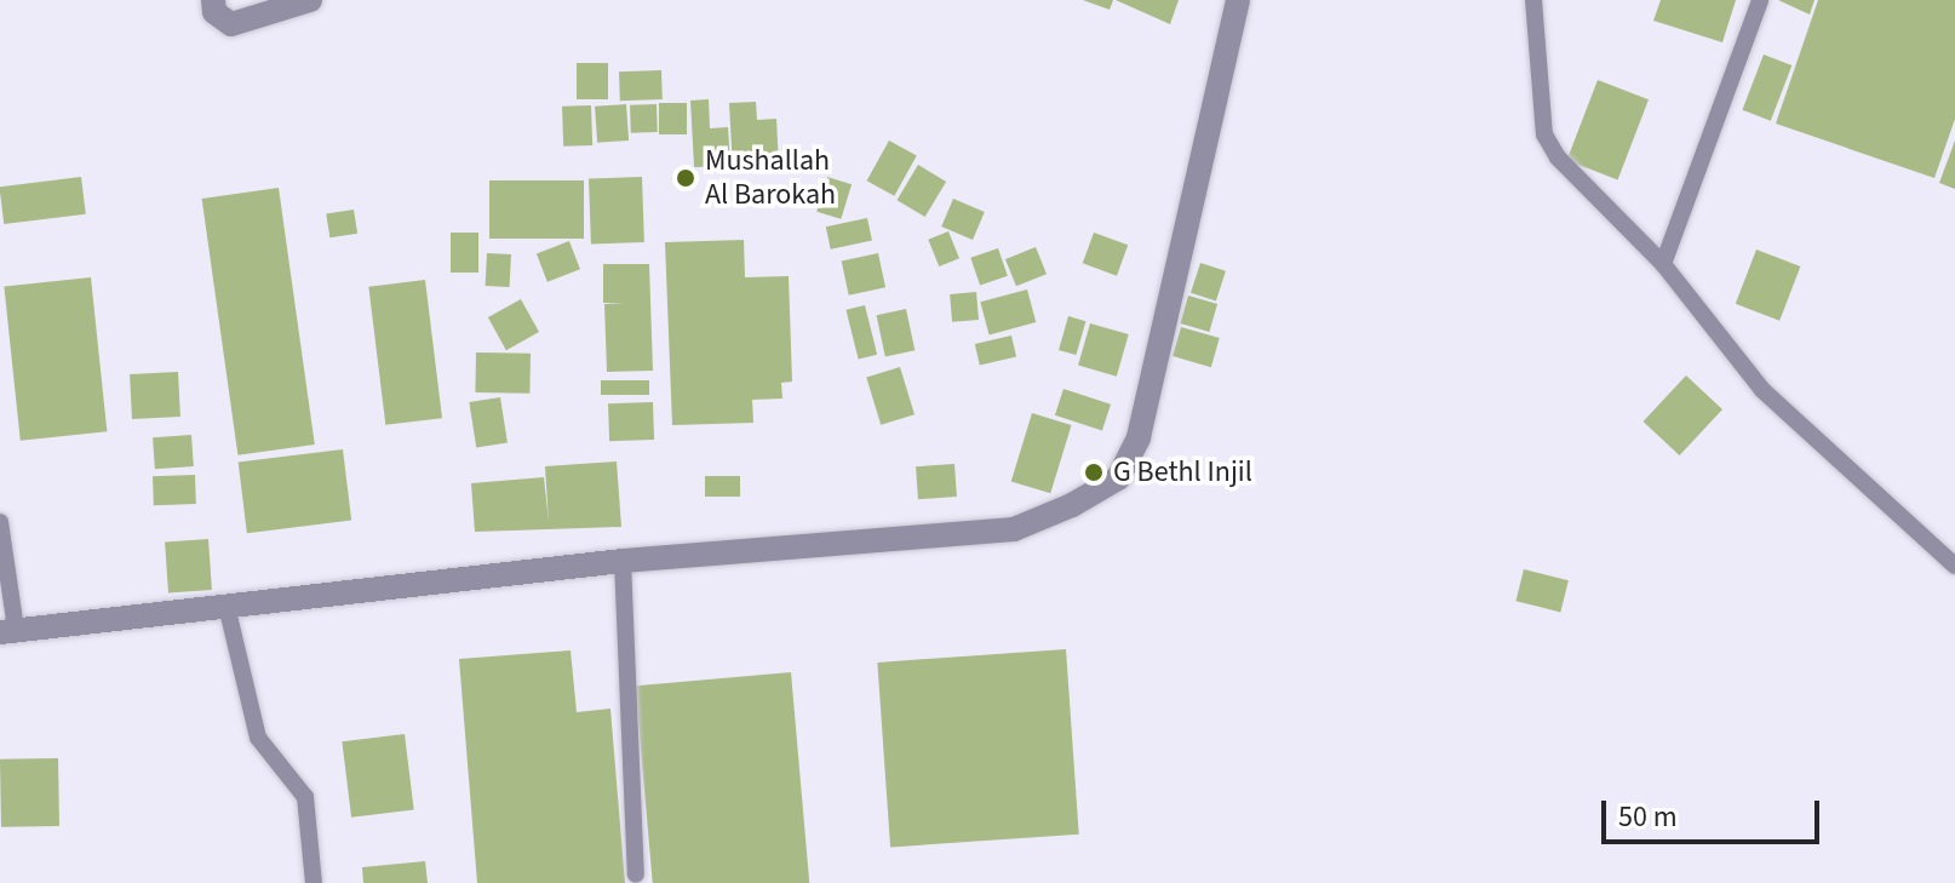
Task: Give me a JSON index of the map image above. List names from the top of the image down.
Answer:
{
  "places": ["Mushallah Al Barokah", "G Bethl Injil"],
  "scale_bar": "50 m"
}
